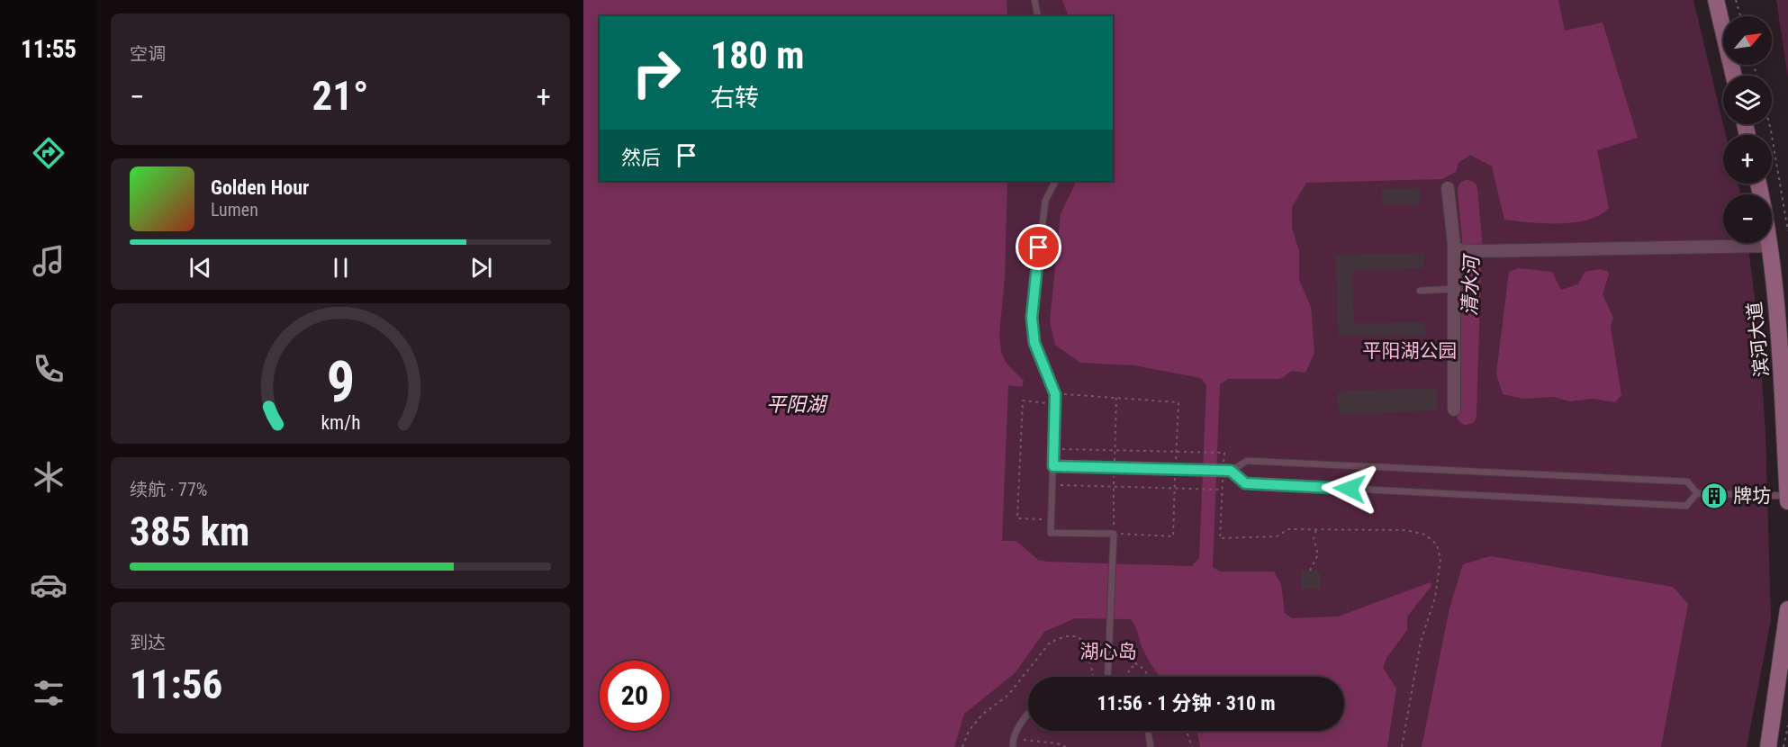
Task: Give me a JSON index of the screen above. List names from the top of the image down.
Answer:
{
  "streets": {
    "main road": ["滨河大道"]
  },
  "water": ["清水河", "平阳湖"],
  "parks": ["平阳湖公园", "湖心岛"],
  "places": {
    "building": ["牌坊"]
  },
  "north": "top right",
  "page": {
    "tabs": "11:55",
    "tile": [
      "空调",
      ["续航 · 77%", "385 km"],
      ["到达", "11:56"]
    ],
    "map_buttons": ["+", "−"],
    "turn": ["180 m", "右转"],
    "heat": ["−", "21°", "+"],
    "then": "然后",
    "song": ["Golden Hour", "Lumen"],
    "limit": "20",
    "trip": "11:56 · 1 分钟 · 310 m",
    "gauge": ["9", "km/h"]
  }
}
